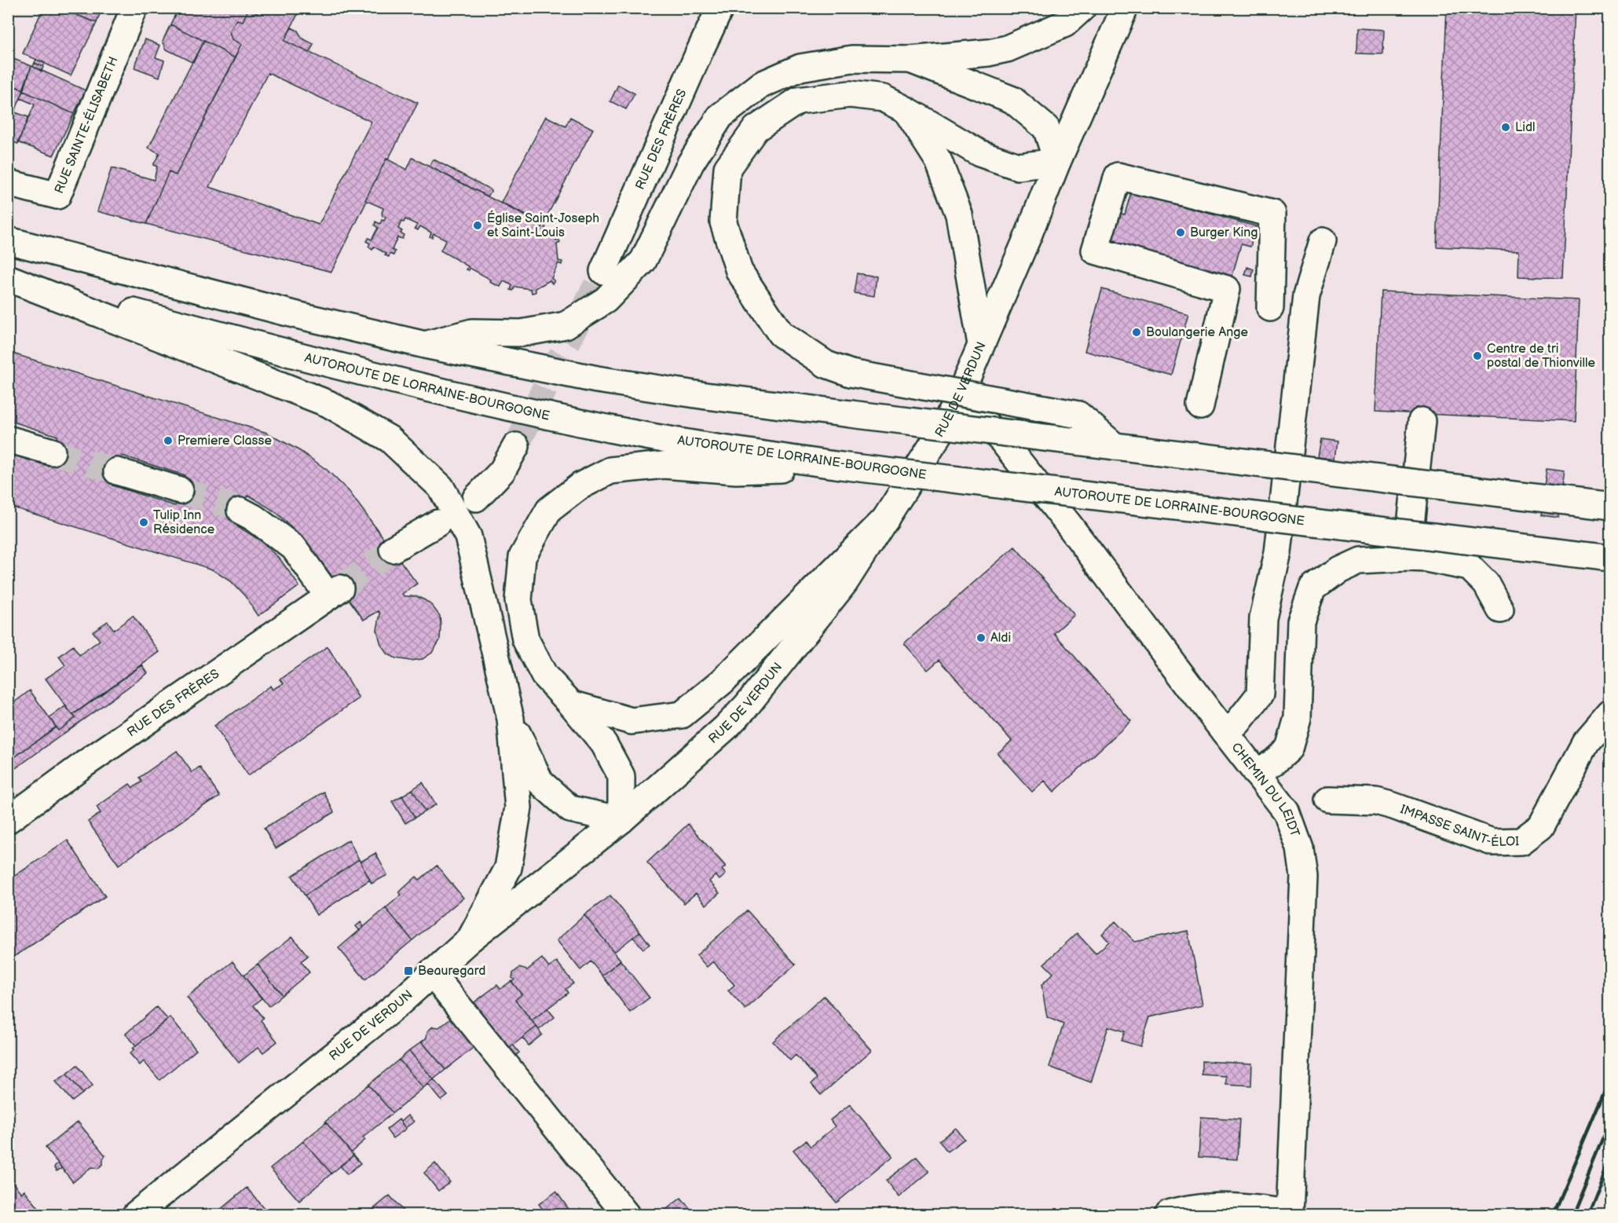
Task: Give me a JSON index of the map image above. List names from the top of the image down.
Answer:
{
  "streets": {
    "main road": [
      "RUE SAINTE-ÉLISABETH",
      "RUE DES FRÈRES",
      "AUTOROUTE DE LORRAINE-BOURGOGNE",
      "RUE DE VERDUN",
      "CHEMIN DU LEIDT",
      "IMPASSE SAINT-ÉLOI"
    ]
  },
  "crossings": [
    ["RUE DE VERDUN", "CHEMIN DU LEIDT"]
  ],
  "places": {
    "other": [
      "Lidl",
      "Église Saint-Joseph et Saint-Louis",
      "Burger King",
      "Boulangerie Ange",
      "Centre de tri postal de Thionville",
      "Premiere Classe",
      "Tulip Inn Résidence",
      "Aldi"
    ],
    "transit": ["Beauregard"]
  }
}
